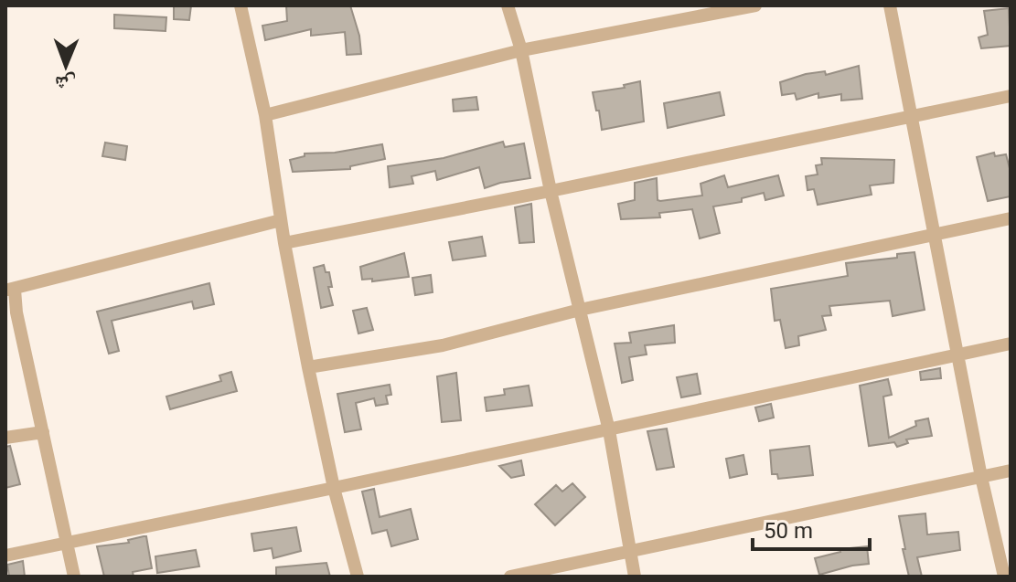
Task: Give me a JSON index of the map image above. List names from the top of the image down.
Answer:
{
  "scale_bar": "50 m",
  "north": "bottom"
}
